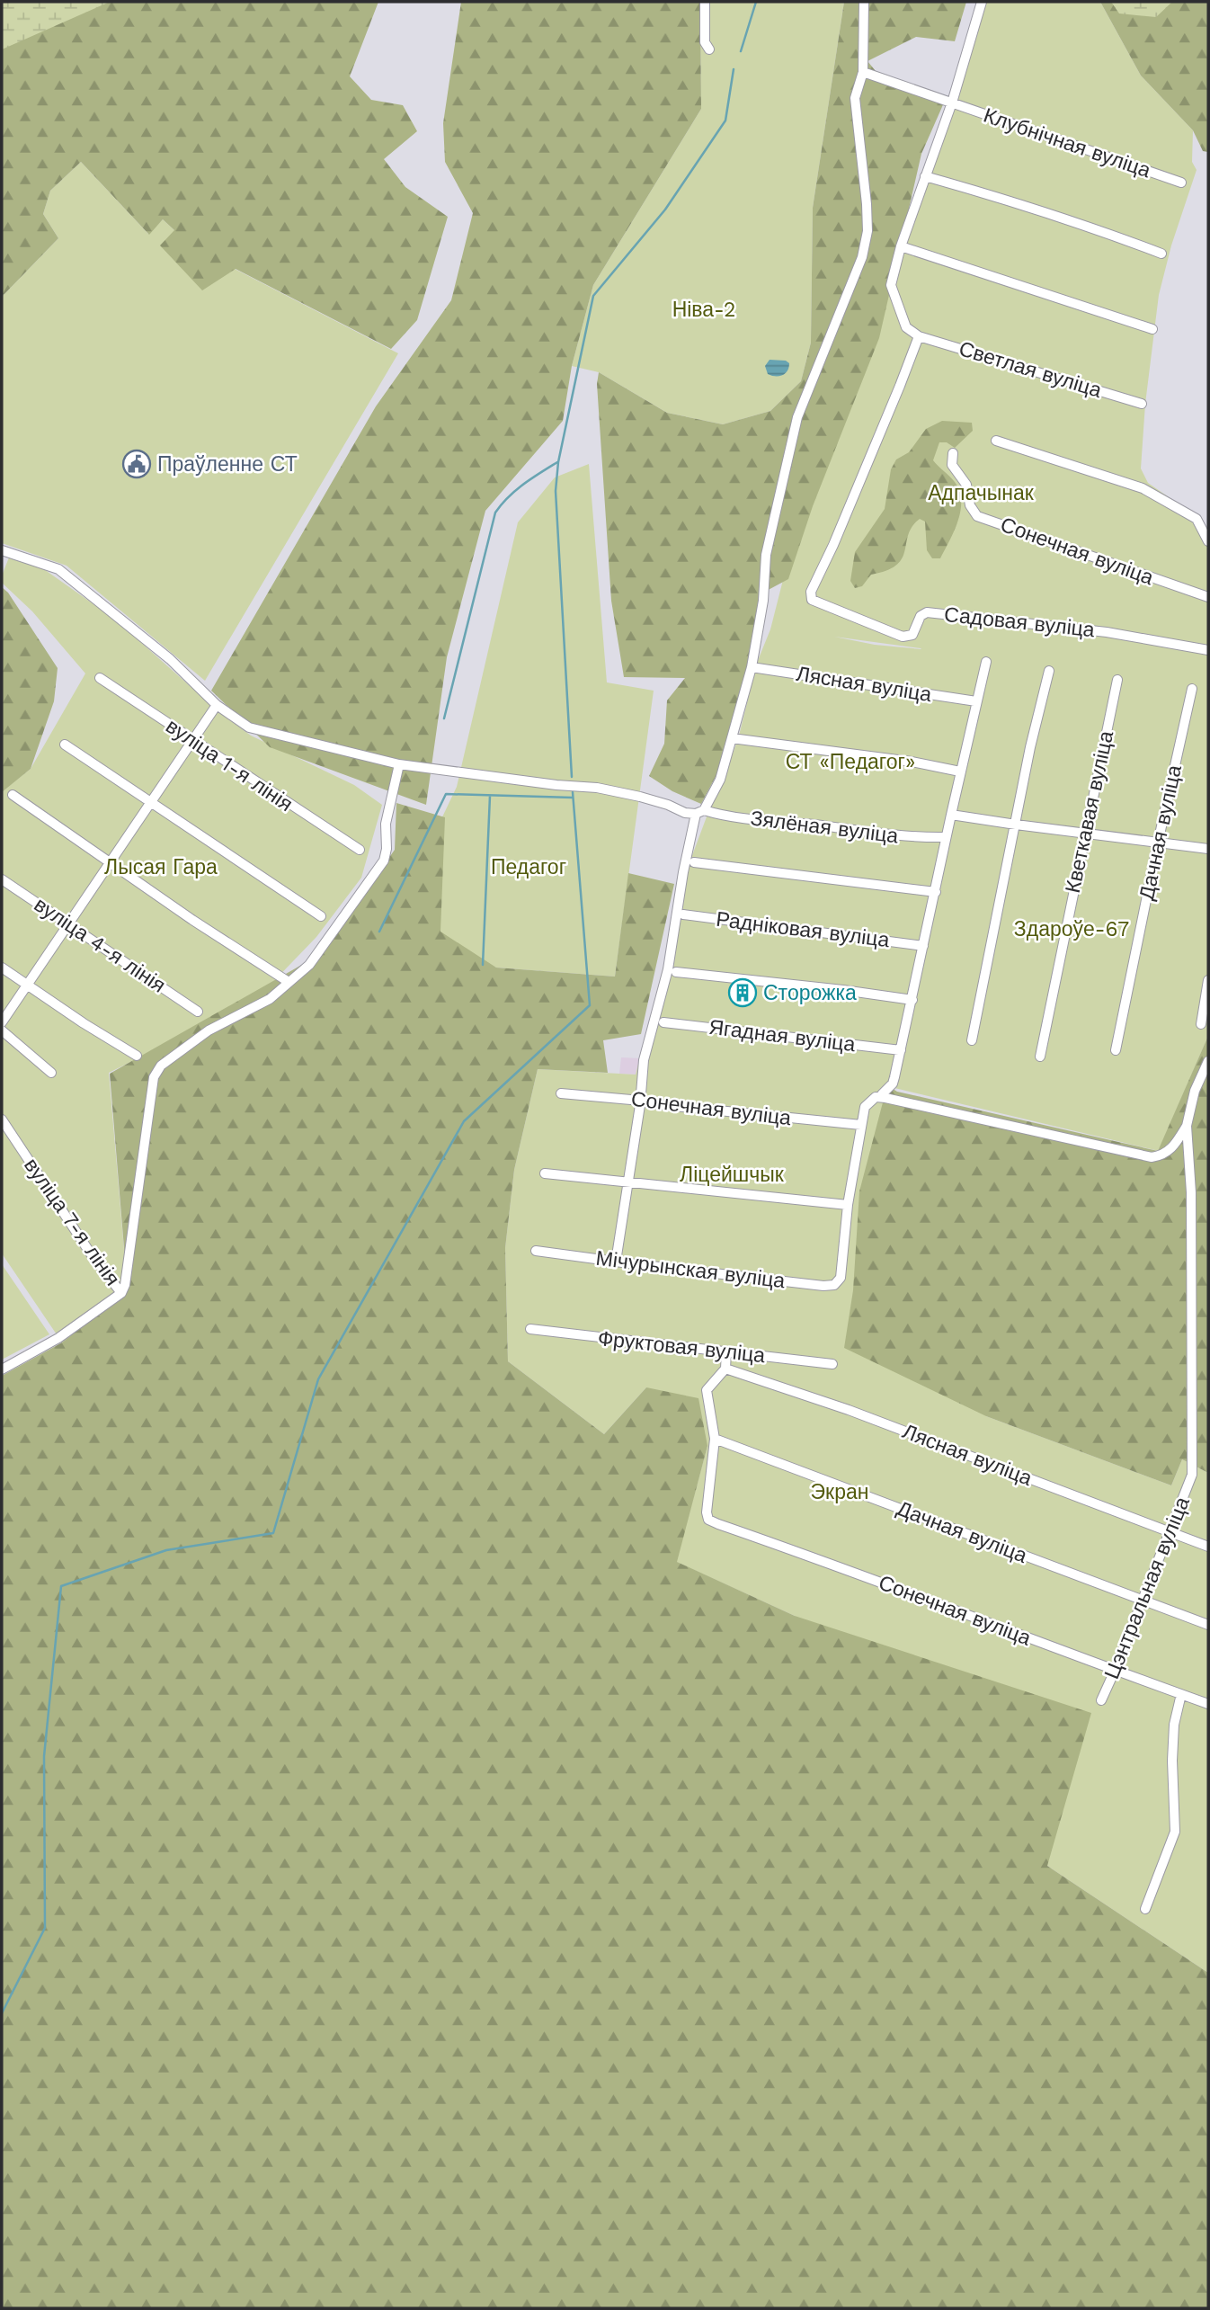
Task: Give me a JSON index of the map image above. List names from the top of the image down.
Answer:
{
  "streets": {
    "street": [
      "Клубнічная вуліца",
      "Светлая вуліца",
      "Сонечная вуліца",
      "Садовая вуліца",
      "Лясная вуліца",
      "вуліца 1-я лінія",
      "Кветкавая вуліца",
      "Зялёная вуліца",
      "Дачная вуліца",
      "Радніковая вуліца",
      "вуліца 4-я лінія",
      "Ягадная вуліца",
      "вуліца 7-я лінія",
      "Мічурынская вуліца",
      "Фруктовая вуліца",
      "Цэнтральная вуліца"
    ]
  },
  "crossings": [
    ["Светлая вуліца", "Садовая вуліца"],
    ["Сонечная вуліца", "Дачная вуліца"],
    ["Сонечная вуліца", "Цэнтральная вуліца"],
    ["Лясная вуліца", "Цэнтральная вуліца"],
    ["Дачная вуліца", "Цэнтральная вуліца"]
  ],
  "parks": [
    "Ніва-2",
    "Адпачынак",
    "СТ «Педагог»",
    "Лысая Гара",
    "Педагог",
    "Здароўе-67",
    "Ліцейшчык",
    "Экран"
  ],
  "places": {
    "public building": ["Праўленне СТ"],
    "building": ["Сторожка"]
  }
}
